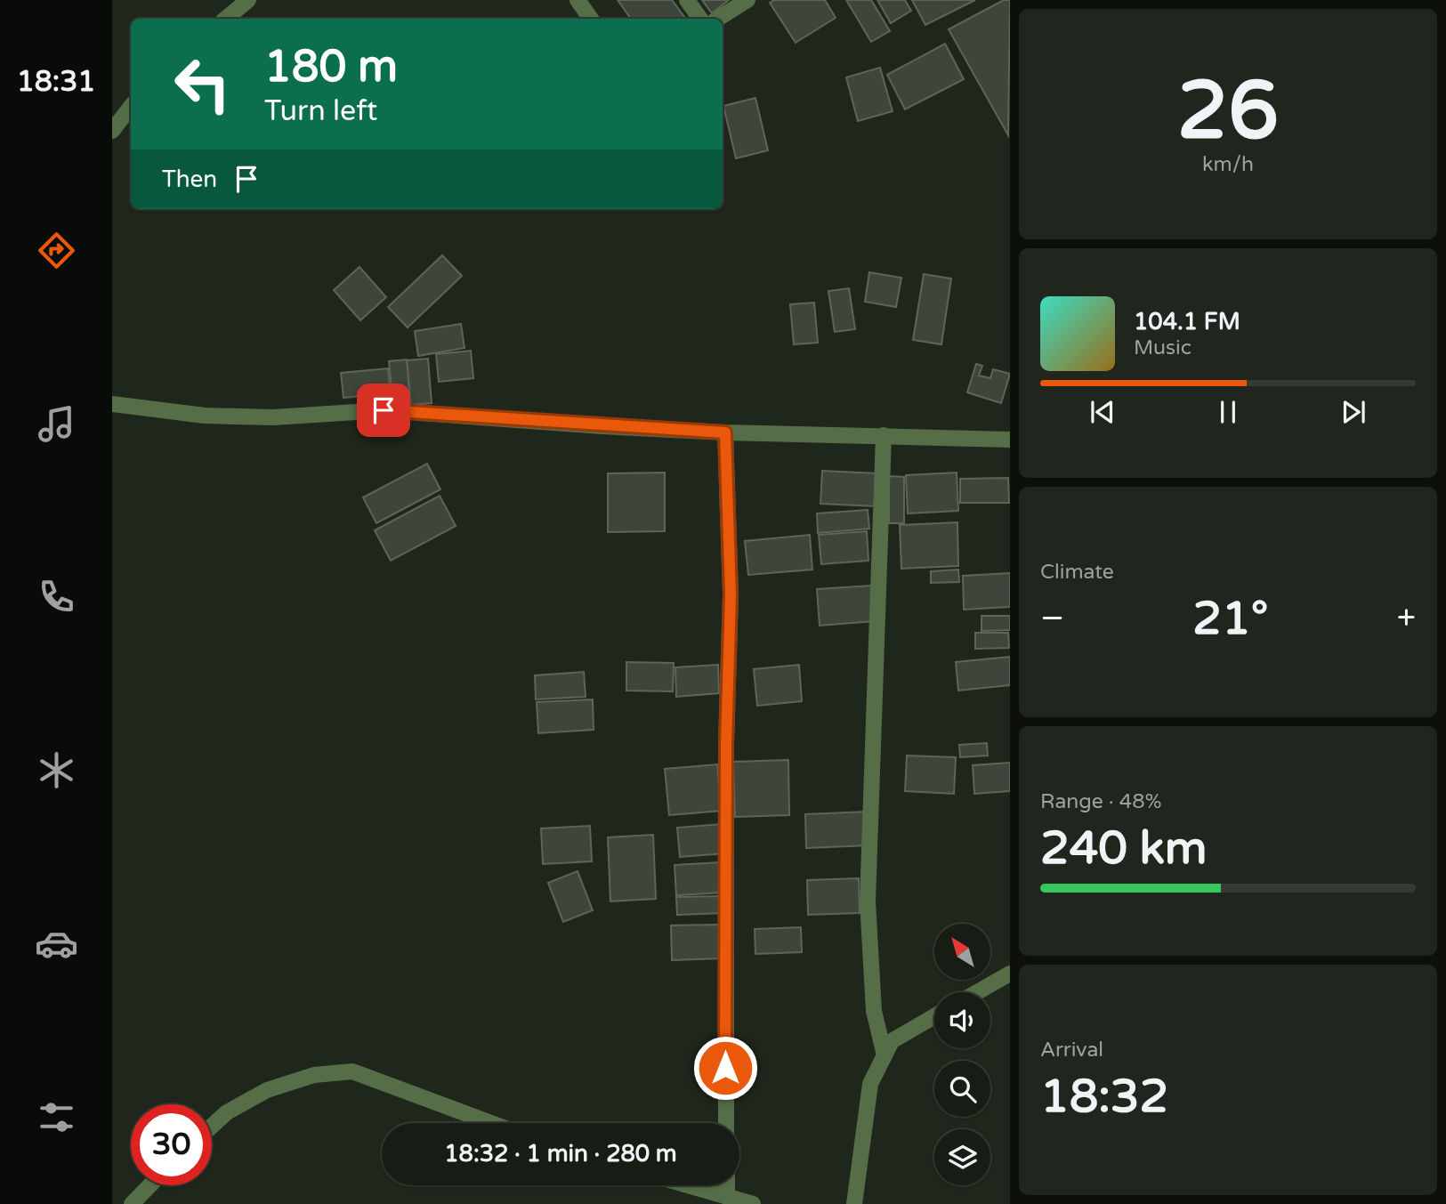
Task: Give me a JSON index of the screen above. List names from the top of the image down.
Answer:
{
  "north": "top left",
  "page": {
    "tabs": "18:31",
    "tile": [
      ["26", "km/h"],
      "Climate",
      ["Range · 48%", "240 km"],
      ["Arrival", "18:32"]
    ],
    "turn": ["180 m", "Turn left"],
    "then": "Then",
    "song": ["104.1 FM", "Music"],
    "heat": ["−", "21°", "+"],
    "limit": "30",
    "trip": "18:32 · 1 min · 280 m"
  }
}
